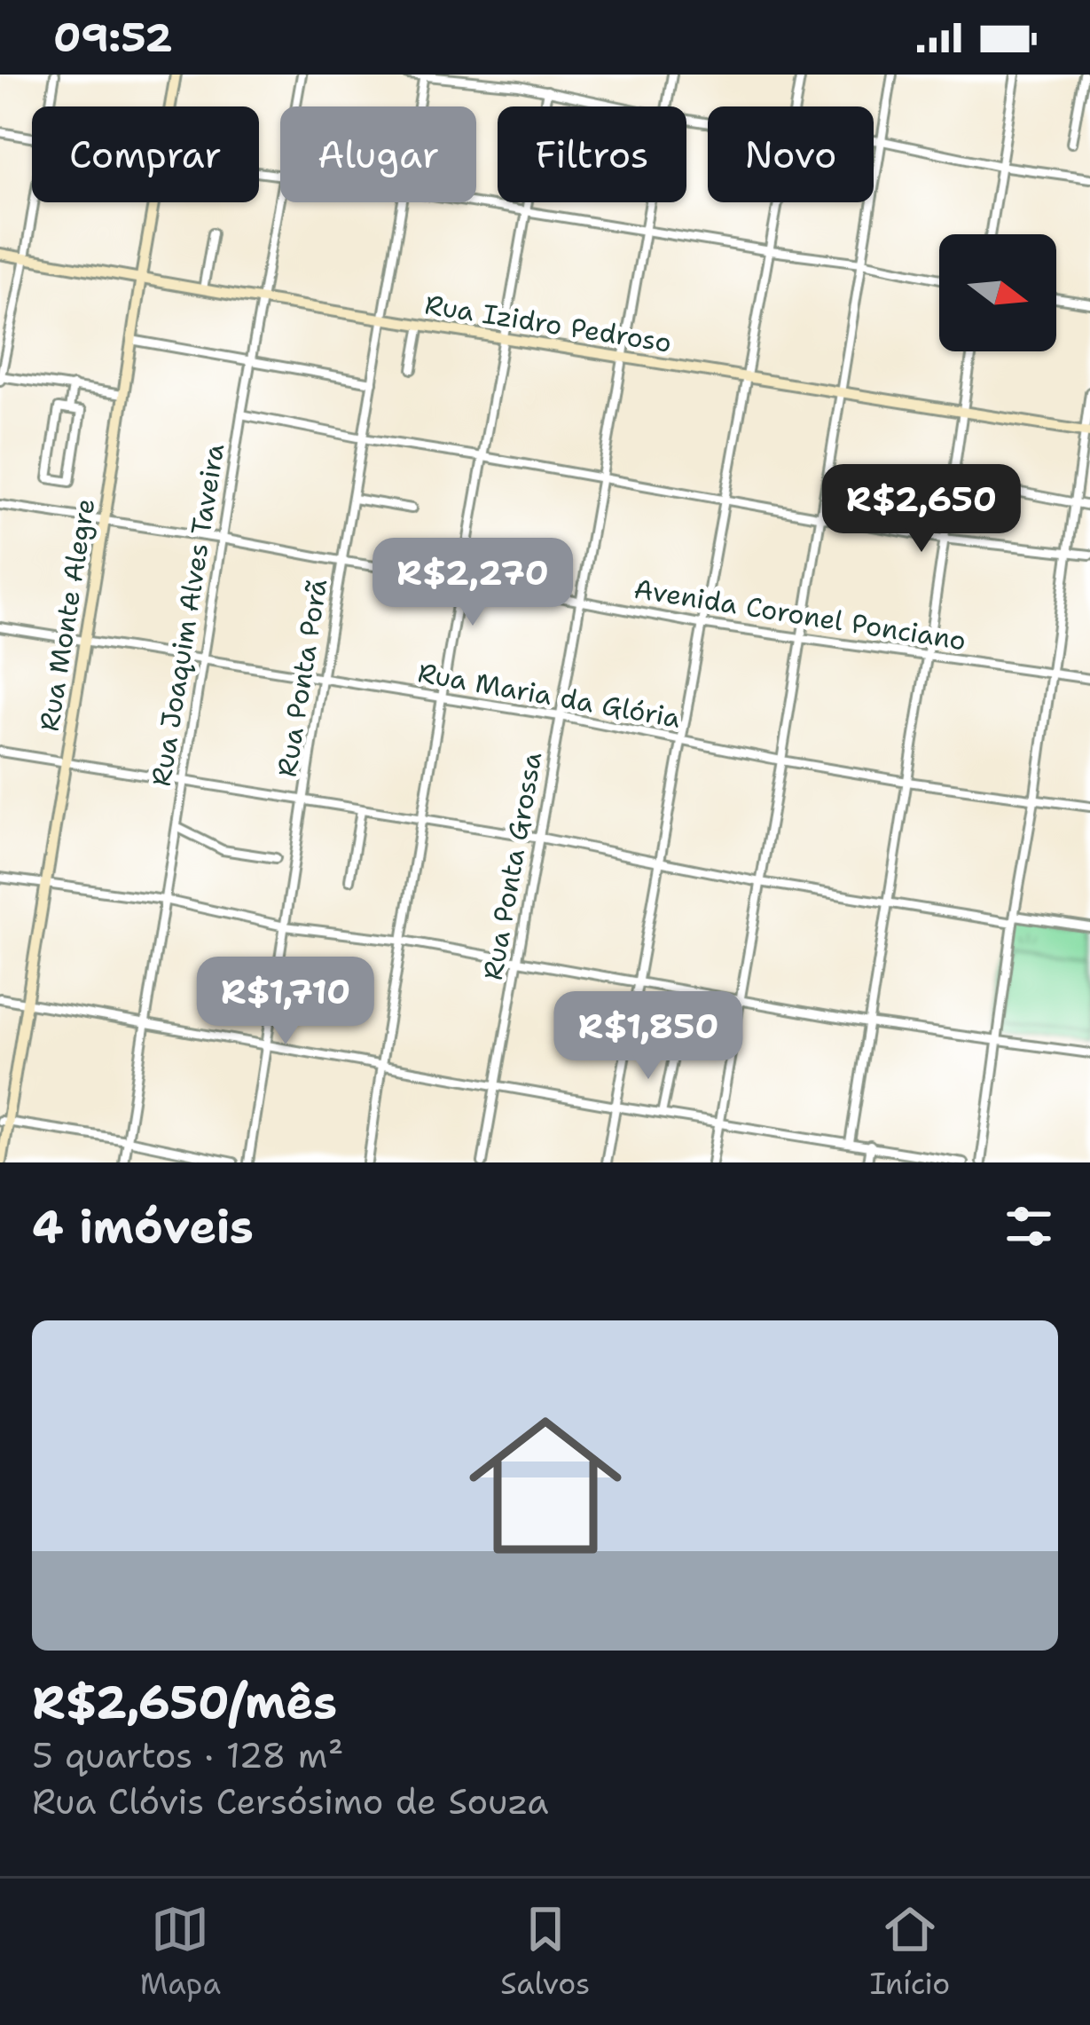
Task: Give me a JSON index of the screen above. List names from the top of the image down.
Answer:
{
  "streets": {
    "street": [
      "Rua Izidro Pedroso",
      "Rua Monte Alegre",
      "Rua Joaquim Alves Taveira",
      "Avenida Coronel Ponciano",
      "Rua Ponta Porã",
      "Rua Maria da Glória",
      "Rua Ponta Grossa"
    ]
  },
  "crossings": [
    ["Rua Izidro Pedroso", "Rua Monte Alegre"],
    ["Rua Izidro Pedroso", "Rua Joaquim Alves Taveira"],
    ["Rua Izidro Pedroso", "Rua Ponta Porã"],
    ["Rua Izidro Pedroso", "Rua Ponta Grossa"],
    ["Rua Monte Alegre", "Avenida Coronel Ponciano"],
    ["Rua Monte Alegre", "Rua Maria da Glória"],
    ["Rua Joaquim Alves Taveira", "Avenida Coronel Ponciano"],
    ["Rua Joaquim Alves Taveira", "Rua Maria da Glória"],
    ["Avenida Coronel Ponciano", "Rua Ponta Porã"],
    ["Avenida Coronel Ponciano", "Rua Ponta Grossa"],
    ["Rua Ponta Porã", "Rua Maria da Glória"],
    ["Rua Maria da Glória", "Rua Ponta Grossa"]
  ],
  "north": "right",
  "page": {
    "status": "09:52",
    "chip": [
      "Comprar",
      "Alugar",
      "Filtros",
      "Novo"
    ],
    "price": [
      "R$2,650",
      "R$2,270",
      "R$1,710",
      "R$1,850"
    ],
    "heading": "4 imóveis",
    "list": [
      {
        "name": "R$2,650/mês",
        "note": "5 quartos · 128 m² · Rua Clóvis Cersósimo de Souza"
      }
    ],
    "tabs": ["Mapa", "Salvos", "Início"]
  }
}
